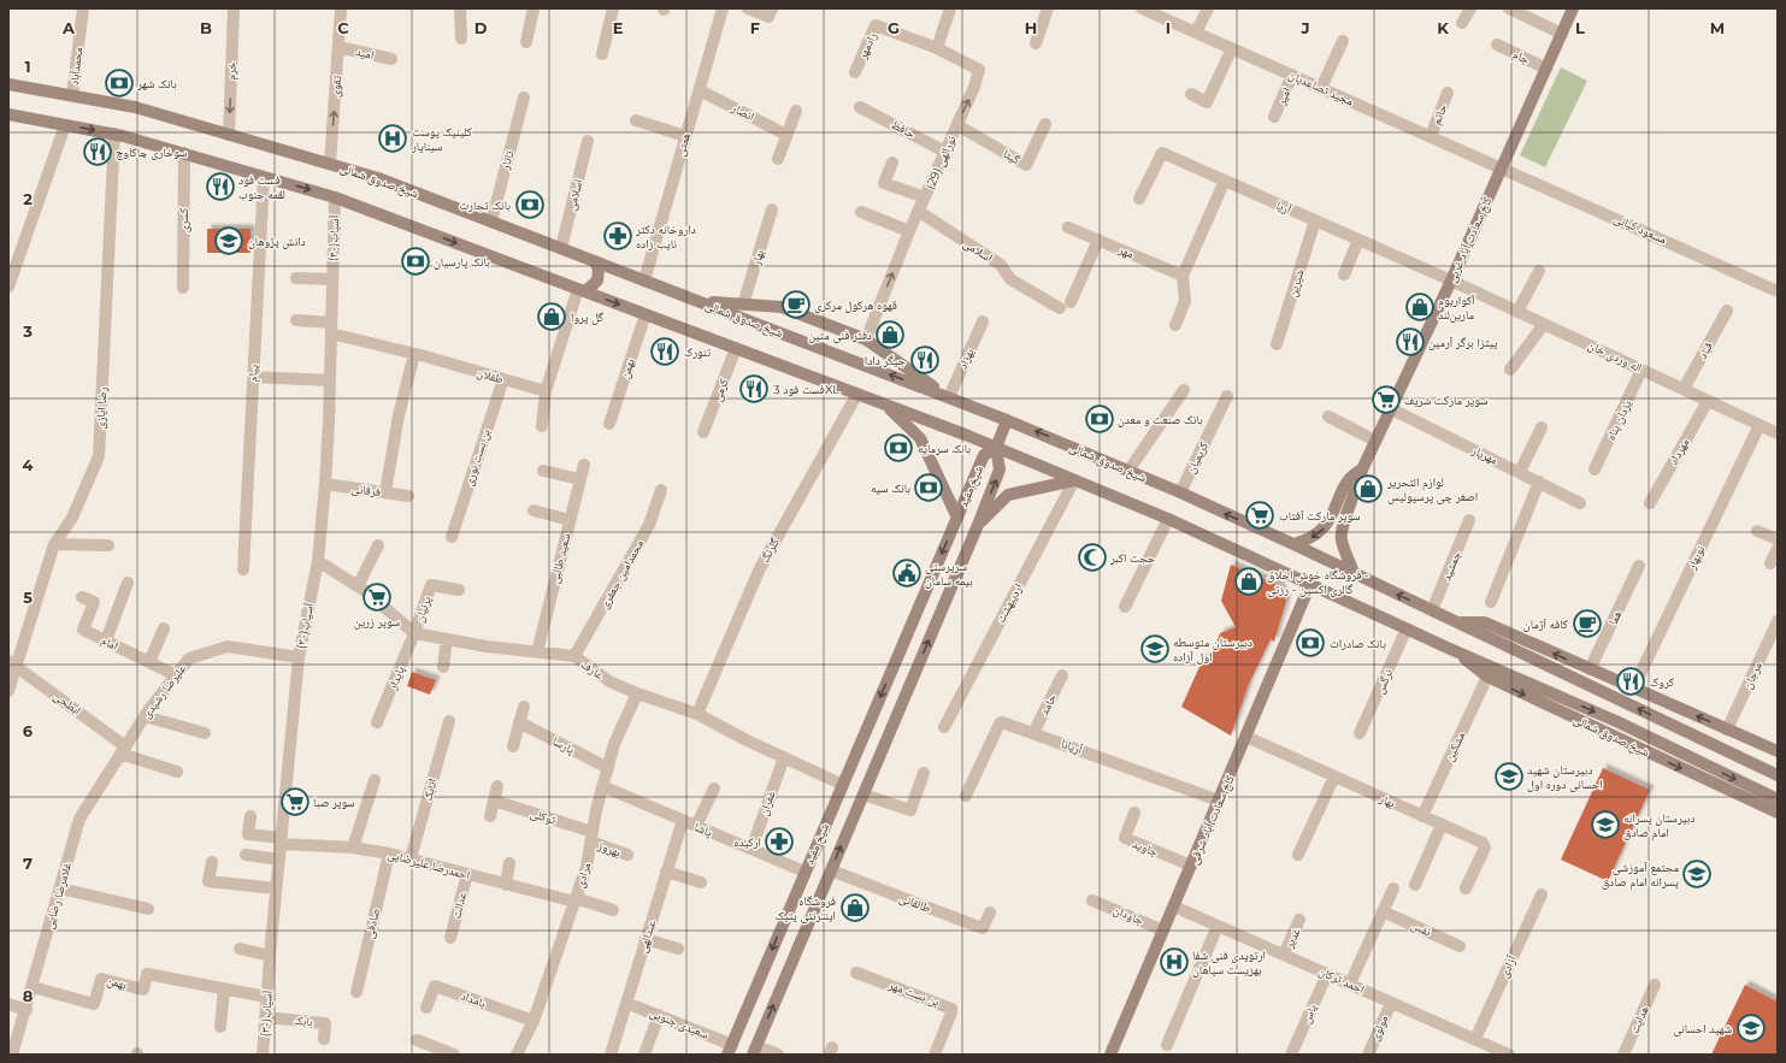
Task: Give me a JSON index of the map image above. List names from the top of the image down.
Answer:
{
  "streets": {
    "main road": [
      "شیخ صدوق شمالی",
      "کاخ سعادت آباد غربی",
      "شیخ مفید",
      "کاخ سعادت آباد شرقی"
    ],
    "street": [
      "رادمهر",
      "امید",
      "جام",
      "محمدآباد",
      "خرم",
      "تقوی",
      "مجید تصاعدیان",
      "امیر",
      "انصار",
      "حاتم",
      "حافظ",
      "همتی",
      "گیتا",
      "تاتار",
      "نورالهی (29)",
      "اسلامی",
      "آریا",
      "کسری",
      "مسعود کیانی",
      "آسیاب(۳۰)",
      "مهر",
      "بهار",
      "شیرین",
      "قباد",
      "اله وردی خان",
      "بهزاد",
      "بهمن",
      "پیام",
      "طفلان",
      "کرمی",
      "رضا ایازی",
      "یزدان پناه",
      "مهرداد",
      "مهریار",
      "بن بست نوری",
      "کریمیان",
      "فرقانی",
      "گلرنگ",
      "نوبهار",
      "سعید طالبی",
      "جمشید",
      "محمدامین جعفری",
      "اردیبهشت",
      "پرنیان",
      "هما",
      "امام",
      "عارف",
      "مرجان",
      "پایدار",
      "نرگس",
      "علیرضا رشیدی",
      "ابطحی",
      "حامد",
      "پارسا",
      "آریانا",
      "مشکین",
      "اتابک",
      "غفران",
      "توکلی",
      "پاشا",
      "جاوید",
      "بهروز",
      "احمدرضا علیرضایی",
      "مرادی",
      "غلامرضا رضایی",
      "طالقانی",
      "عدالت",
      "جاودان",
      "صادقی",
      "نفس",
      "عبدالهی",
      "غدیر",
      "آزادی",
      "احمد ترکان",
      "بن بست مهر",
      "بامداد",
      "یاس",
      "هدایت",
      "بابک",
      "سعیدی جنوبی",
      "مولوی"
    ]
  },
  "crossings": [
    ["رادمهر", "نورالهی (29)"],
    ["امید", "تقوی"],
    ["جام", "کاخ سعادت آباد غربی"],
    ["محمدآباد", "شیخ صدوق شمالی"],
    ["خرم", "شیخ صدوق شمالی"],
    ["تقوی", "شیخ صدوق شمالی"],
    ["مجید تصاعدیان", "امیر"],
    ["مجید تصاعدیان", "حاتم"],
    ["مجید تصاعدیان", "مسعود کیانی"],
    ["مجید تصاعدیان", "کاخ سعادت آباد غربی"],
    ["انصار", "همتی"],
    ["حافظ", "نورالهی (29)"],
    ["همتی", "شیخ صدوق شمالی"],
    ["گیتا", "نورالهی (29)"],
    ["تاتار", "شیخ صدوق شمالی"],
    ["نورالهی (29)", "اسلامی"],
    ["شیخ صدوق شمالی", "اسلامی"],
    ["شیخ صدوق شمالی", "کسری"],
    ["شیخ صدوق شمالی", "آسیاب(۳۰)"],
    ["شیخ صدوق شمالی", "بهزاد"],
    ["شیخ صدوق شمالی", "بهمن"],
    ["شیخ صدوق شمالی", "پیام"],
    ["شیخ صدوق شمالی", "کرمی"],
    ["شیخ صدوق شمالی", "رضا ایازی"],
    ["شیخ صدوق شمالی", "کریمیان"],
    ["شیخ صدوق شمالی", "شیخ مفید"],
    ["شیخ صدوق شمالی", "گلرنگ"],
    ["شیخ صدوق شمالی", "نوبهار"],
    ["شیخ صدوق شمالی", "جمشید"],
    ["شیخ صدوق شمالی", "اردیبهشت"],
    ["شیخ صدوق شمالی", "هما"],
    ["شیخ صدوق شمالی", "مرجان"],
    ["شیخ صدوق شمالی", "نرگس"],
    ["شیخ صدوق شمالی", "مشکین"],
    ["شیخ صدوق شمالی", "کاخ سعادت آباد شرقی"],
    ["آریا", "کاخ سعادت آباد غربی"],
    ["آریا", "شیرین"],
    ["آریا", "اله وردی خان"],
    ["مسعود کیانی", "کاخ سعادت آباد غربی"],
    ["آسیاب(۳۰)", "بهمن"],
    ["آسیاب(۳۰)", "طفلان"],
    ["آسیاب(۳۰)", "فرقانی"],
    ["آسیاب(۳۰)", "عارف"],
    ["آسیاب(۳۰)", "علیرضا رشیدی"],
    ["آسیاب(۳۰)", "احمدرضا علیرضایی"],
    ["آسیاب(۳۰)", "بابک"],
    ["کاخ سعادت آباد غربی", "اله وردی خان"],
    ["کاخ سعادت آباد غربی", "مهریار"],
    ["بهار", "مشکین"],
    ["بهار", "کاخ سعادت آباد شرقی"],
    ["قباد", "اله وردی خان"],
    ["اله وردی خان", "یزدان پناه"],
    ["اله وردی خان", "مهرداد"],
    ["اله وردی خان", "نوبهار"],
    ["بهمن", "غلامرضا رضایی"],
    ["طفلان", "بن بست نوری"],
    ["رضا ایازی", "ابطحی"],
    ["شیخ مفید", "عارف"],
    ["شیخ مفید", "پاشا"],
    ["شیخ مفید", "طالقانی"],
    ["شیخ مفید", "سعیدی جنوبی"],
    ["گلرنگ", "عارف"],
    ["سعید طالبی", "عارف"],
    ["محمدامین جعفری", "عارف"],
    ["پرنیان", "عارف"],
    ["پرنیان", "پایدار"],
    ["امام", "علیرضا رشیدی"],
    ["عارف", "پایدار"],
    ["عارف", "غفران"],
    ["عارف", "مرادی"],
    ["علیرضا رشیدی", "ابطحی"],
    ["علیرضا رشیدی", "غلامرضا رضایی"],
    ["ابطحی", "غلامرضا رضایی"],
    ["حامد", "آریانا"],
    ["پارسا", "مرادی"],
    ["آریانا", "کاخ سعادت آباد شرقی"],
    ["اتابک", "احمدرضا علیرضایی"],
    ["غفران", "پاشا"],
    ["توکلی", "بهروز"],
    ["توکلی", "مرادی"],
    ["کاخ سعادت آباد شرقی", "جاوید"],
    ["کاخ سعادت آباد شرقی", "جاودان"],
    ["کاخ سعادت آباد شرقی", "احمد ترکان"],
    ["پاشا", "مرادی"],
    ["پاشا", "عبدالهی"],
    ["بهروز", "مرادی"],
    ["احمدرضا علیرضایی", "مرادی"],
    ["احمدرضا علیرضایی", "عدالت"],
    ["احمدرضا علیرضایی", "صادقی"],
    ["مرادی", "بامداد"],
    ["عبدالهی", "سعیدی جنوبی"],
    ["غدیر", "احمد ترکان"],
    ["آزادی", "احمد ترکان"],
    ["احمد ترکان", "یاس"],
    ["احمد ترکان", "مولوی"]
  ],
  "one_way": ["خرم", "تقوی", "نورالهی (29)"],
  "places": {
    "bank": [
      "بانک شهر",
      "بانک تجارت",
      "بانک پارسیان",
      "بانک صنعت و معدن",
      "بانک سرمایه",
      "بانک سپه",
      "بانک صادرات"
    ],
    "hospital": ["کلینیک پوست سینایار", "ارتوپدی فنی شفا بهزیست سپاهان"],
    "restaurant": [
      "سوخاری چاکاوچ",
      "فست فود لقمه جنوب",
      "پيتزا برگر آرمين",
      "تنورک",
      "جیگر دادا",
      "فست فود 3XL",
      "کروک"
    ],
    "pharmacy": ["داروخانه دکتر نایب زاده", "ارکیده"],
    "school or university": [
      "دانش پژوهان",
      "دبیرستان متوسطه اول آزاده",
      "دبیرستان شهید احسانى دوره اول",
      "دبیرستان پسرانه امام صادق",
      "مجتمع آموزشی پسرانه امام صادق",
      "شهید احسانی"
    ],
    "cafe": ["قهوه هرکول مرکزی", "کافه آژمان"],
    "shop": [
      "آکواریوم مارین‌لند",
      "گل پروا",
      "دفتر فنی متین",
      "لوازم التحریر اصغر چی پرسپولیس",
      "فروشگاه خوش اخلاق - گالری اکسین - رزتی",
      "فروشگاه اینترنتی پتیک"
    ],
    "supermarket": [
      "سوپر مارکت شریف",
      "سوپر مارکت آفتاب",
      "سوپر زرین",
      "سوپر صبا"
    ],
    "mosque": ["حجت اکبر"],
    "public building": ["سرپرستی بیمه سامان"]
  },
  "grid": {
    "columns": [
      "A",
      "B",
      "C",
      "D",
      "E",
      "F",
      "G",
      "H",
      "I",
      "J",
      "K",
      "L",
      "M"
    ],
    "rows": [
      "1",
      "2",
      "3",
      "4",
      "5",
      "6",
      "7",
      "8"
    ]
  }
}
